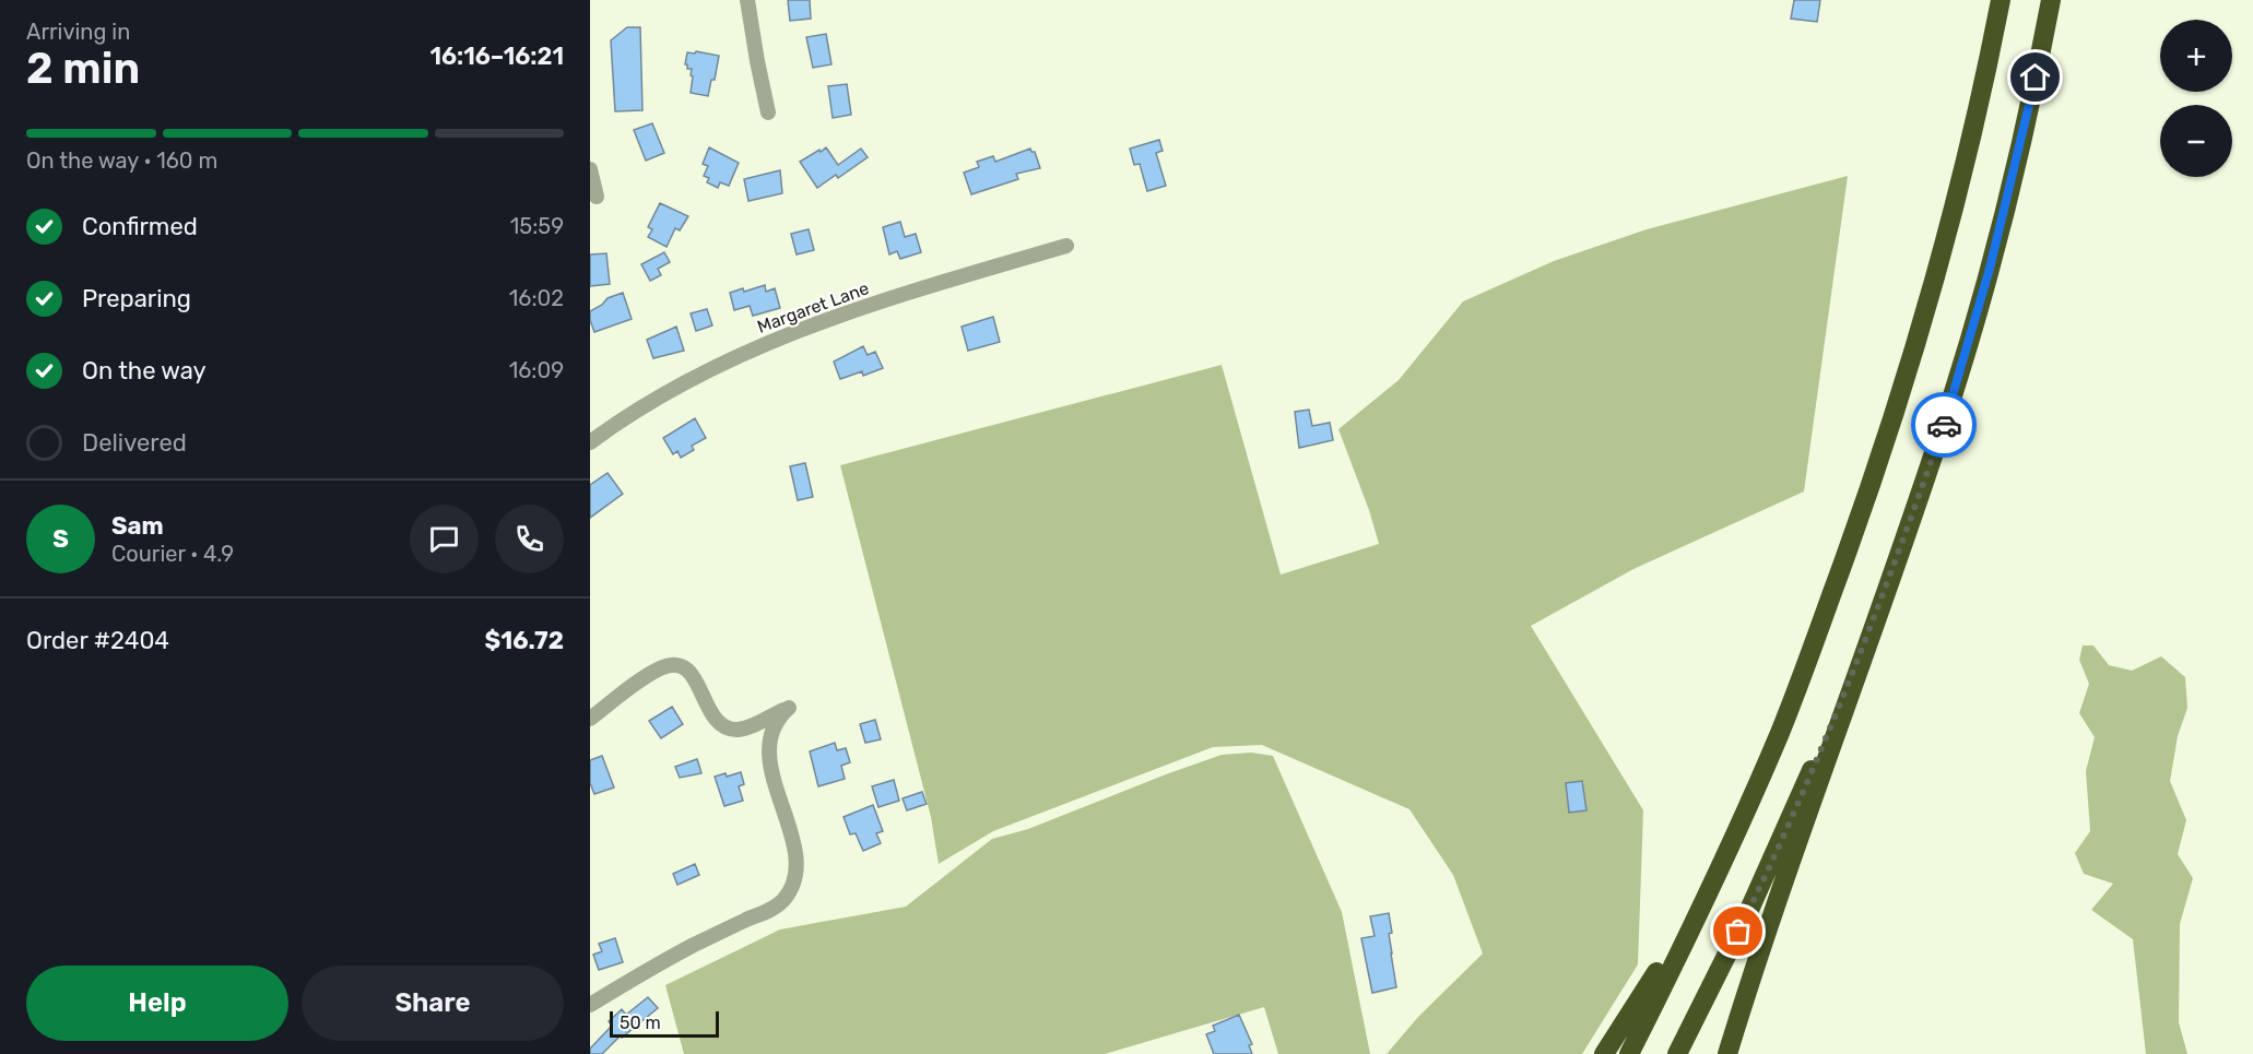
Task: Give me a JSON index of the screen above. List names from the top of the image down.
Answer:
{
  "streets": {
    "street": ["Margaret Lane"]
  },
  "scale_bar": "50 m",
  "page": {
    "heading": ["2 min", "Arriving in", "16:16–16:21"],
    "panel": [
      "Sam",
      "Courier · 4.9",
      "Order #2404",
      "$16.72"
    ],
    "map_buttons": ["+", "−"],
    "bar": "On the way · 160 m",
    "list": [
      ["Confirmed", "15:59"],
      ["Preparing", "16:02"],
      ["On the way", "16:09"],
      "Delivered"
    ],
    "round": "S",
    "buttons": ["Help", "Share"],
    "scale": "50 m"
  }
}
